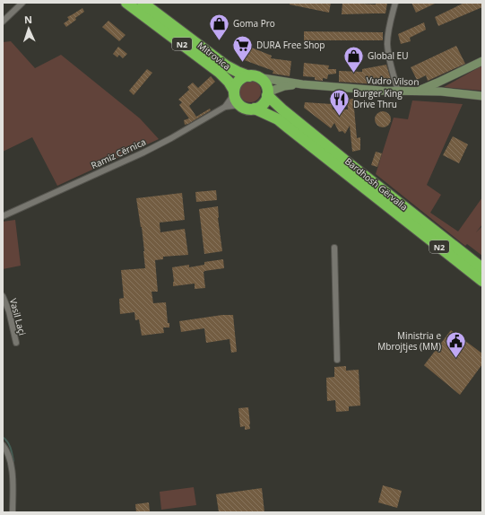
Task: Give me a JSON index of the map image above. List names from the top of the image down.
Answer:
{
  "streets": {
    "highway": ["N2", "Mitrovica", "Bardhosh Gërvalla"],
    "main road": ["Vudro Vilson"],
    "street": ["Ramiz Cërnica", "Vasil Laçi"]
  },
  "crossings": [
    ["N2", "Mitrovica"],
    ["N2", "Ramiz Cërnica"],
    ["N2", "Bardhosh Gërvalla"],
    ["Mitrovica", "Ramiz Cërnica"],
    ["Mitrovica", "Bardhosh Gërvalla"],
    ["Ramiz Cërnica", "Bardhosh Gërvalla"]
  ],
  "places": {
    "shop": ["Goma Pro", "Global EU"],
    "supermarket": ["DURA Free Shop"],
    "restaurant": ["Burger King Drive Thru"],
    "public building": ["Ministria e Mbrojtjes (MM)"]
  },
  "north": "top"
}
